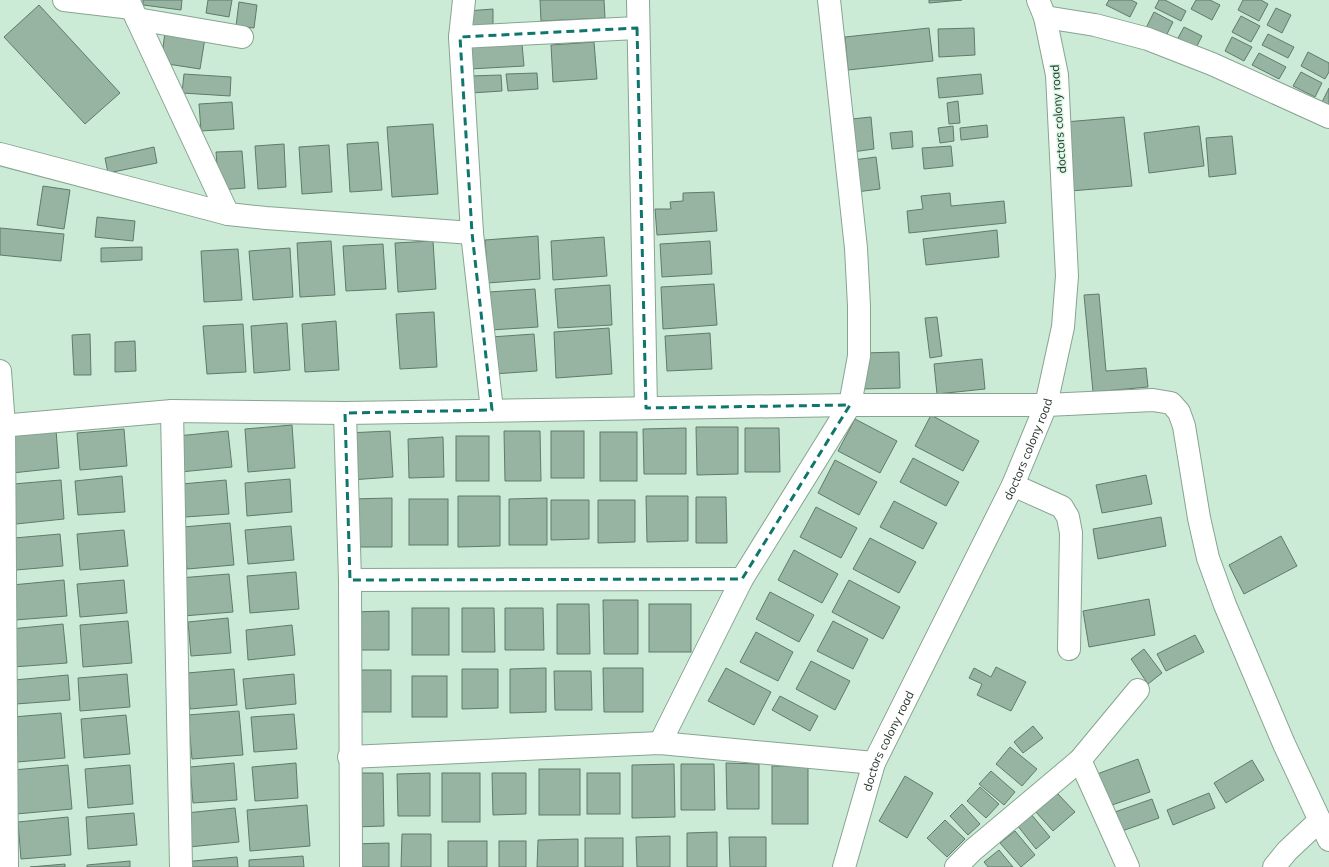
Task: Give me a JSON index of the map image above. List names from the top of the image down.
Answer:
{
  "streets": {
    "street": ["doctors colony road"]
  }
}
